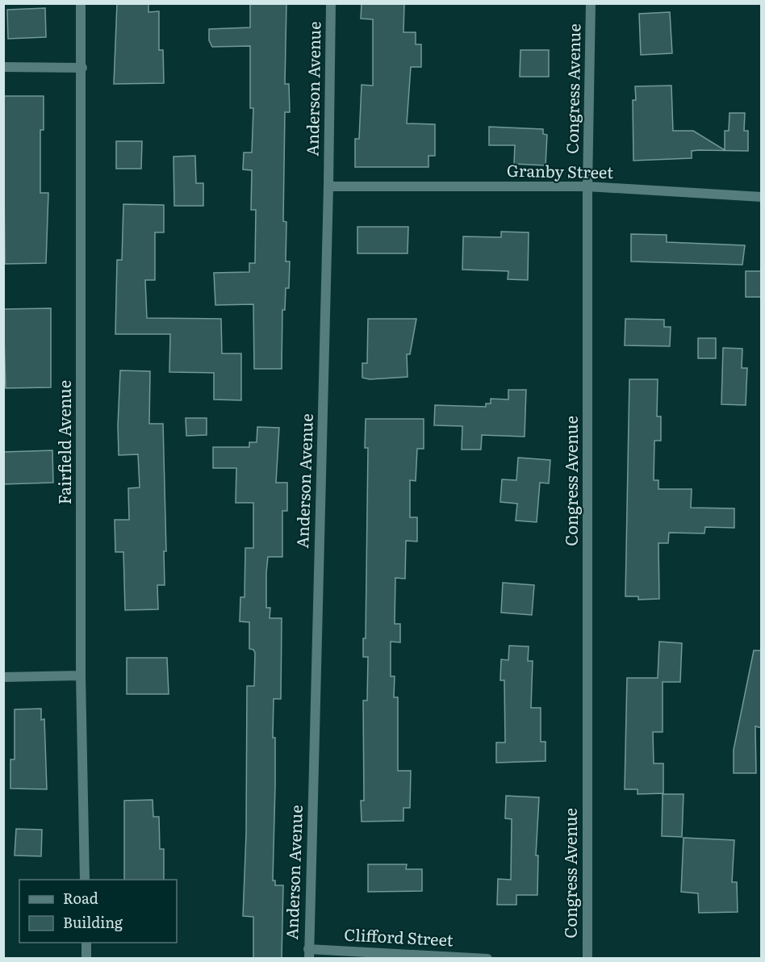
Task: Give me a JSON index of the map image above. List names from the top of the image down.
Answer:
{
  "streets": {
    "street": [
      "Anderson Avenue",
      "Congress Avenue",
      "Granby Street",
      "Fairfield Avenue",
      "Clifford Street"
    ]
  },
  "crossings": [
    ["Anderson Avenue", "Granby Street"],
    ["Anderson Avenue", "Clifford Street"],
    ["Congress Avenue", "Granby Street"]
  ],
  "legend": ["Road", "Building"]
}
